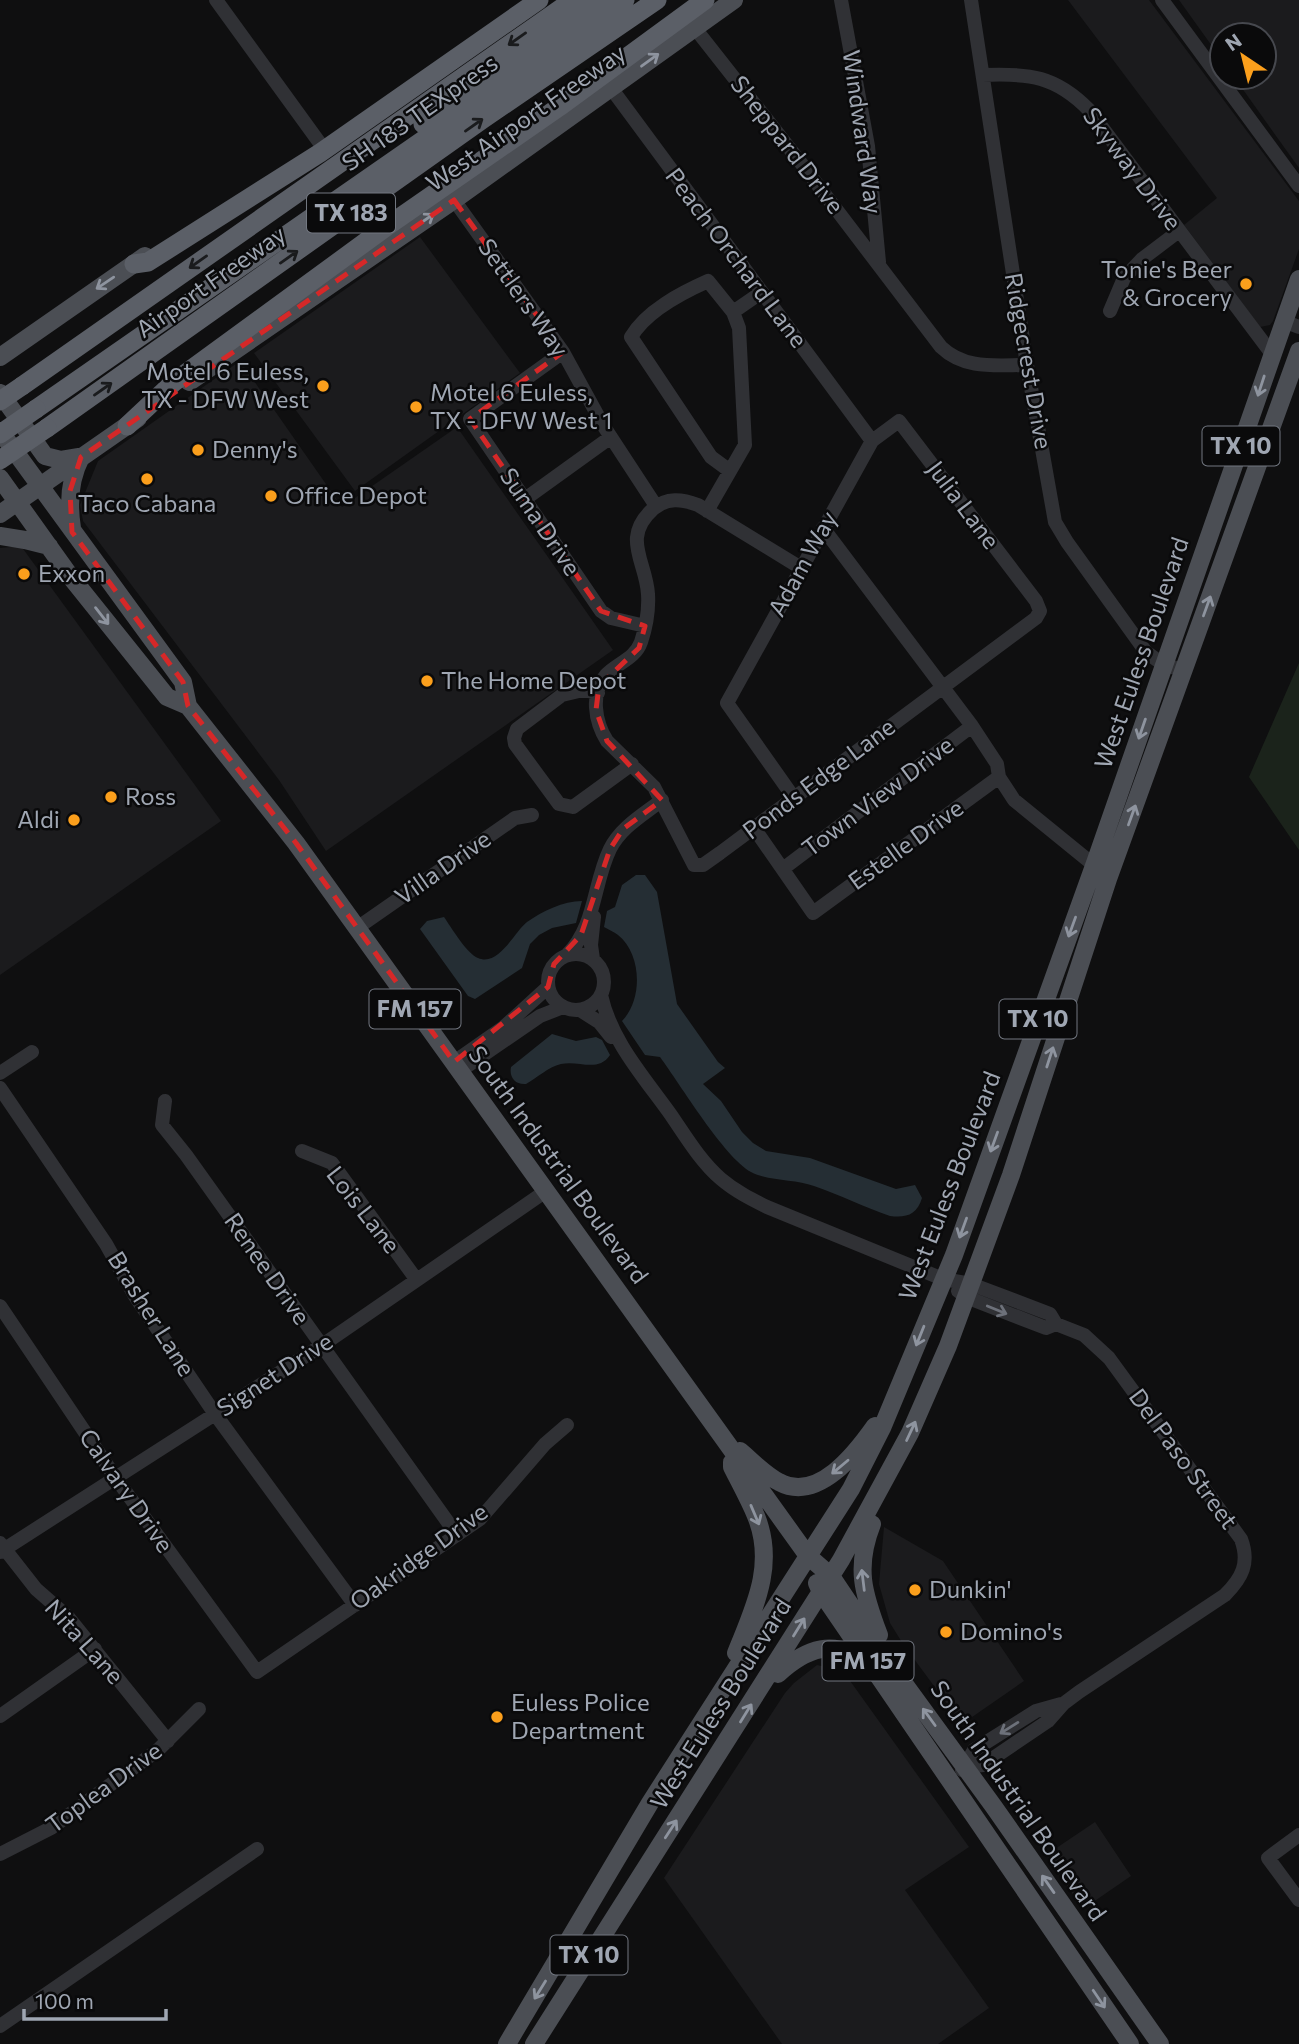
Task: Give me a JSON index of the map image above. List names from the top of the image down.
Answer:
{
  "streets": {
    "highway": ["SH 183 TEXpress", "TX 183", "Airport Freeway"],
    "main road": [
      "West Airport Freeway",
      "TX 10",
      "West Euless Boulevard",
      "FM 157",
      "South Industrial Boulevard"
    ],
    "street": [
      "Windward Way",
      "Sheppard Drive",
      "Skyway Drive",
      "Peach Orchard Lane",
      "Settlers Way",
      "Ridgecrest Drive",
      "Julia Lane",
      "Suma Drive",
      "Adam Way",
      "Ponds Edge Lane",
      "Town View Drive",
      "Estelle Drive",
      "Villa Drive",
      "Lois Lane",
      "Renee Drive",
      "Brasher Lane",
      "Signet Drive",
      "Del Paso Street",
      "Calvary Drive",
      "Oakridge Drive",
      "Nita Lane",
      "Toplea Drive"
    ]
  },
  "crossings": [
    ["SH 183 TEXpress", "Airport Freeway"],
    ["SH 183 TEXpress", "South Industrial Boulevard"],
    ["West Airport Freeway", "Sheppard Drive"],
    ["West Airport Freeway", "Peach Orchard Lane"],
    ["West Airport Freeway", "Settlers Way"],
    ["West Airport Freeway", "South Industrial Boulevard"],
    ["Windward Way", "Sheppard Drive"],
    ["Sheppard Drive", "Ridgecrest Drive"],
    ["Skyway Drive", "Ridgecrest Drive"],
    ["Skyway Drive", "West Euless Boulevard"],
    ["Peach Orchard Lane", "Julia Lane"],
    ["Peach Orchard Lane", "Adam Way"],
    ["Settlers Way", "Suma Drive"],
    ["Ridgecrest Drive", "West Euless Boulevard"],
    ["Julia Lane", "Adam Way"],
    ["Julia Lane", "Ponds Edge Lane"],
    ["Adam Way", "Ponds Edge Lane"],
    ["West Euless Boulevard", "South Industrial Boulevard"],
    ["West Euless Boulevard", "Del Paso Street"],
    ["Town View Drive", "Estelle Drive"],
    ["Villa Drive", "South Industrial Boulevard"],
    ["South Industrial Boulevard", "Signet Drive"],
    ["South Industrial Boulevard", "Del Paso Street"],
    ["Lois Lane", "Signet Drive"],
    ["Renee Drive", "Signet Drive"],
    ["Renee Drive", "Oakridge Drive"],
    ["Brasher Lane", "Signet Drive"],
    ["Brasher Lane", "Oakridge Drive"],
    ["Signet Drive", "Calvary Drive"],
    ["Signet Drive", "Nita Lane"],
    ["Calvary Drive", "Oakridge Drive"],
    ["Nita Lane", "Toplea Drive"]
  ],
  "places": [
    "Tonie's Beer & Grocery",
    "Motel 6 Euless, TX - DFW West",
    "Motel 6 Euless, TX - DFW West 1",
    "Denny's",
    "Taco Cabana",
    "Office Depot",
    "Exxon",
    "The Home Depot",
    "Ross",
    "Aldi",
    "Dunkin'",
    "Domino's",
    "Euless Police Department"
  ],
  "scale_bar": "100 m",
  "north": "top left"
}
